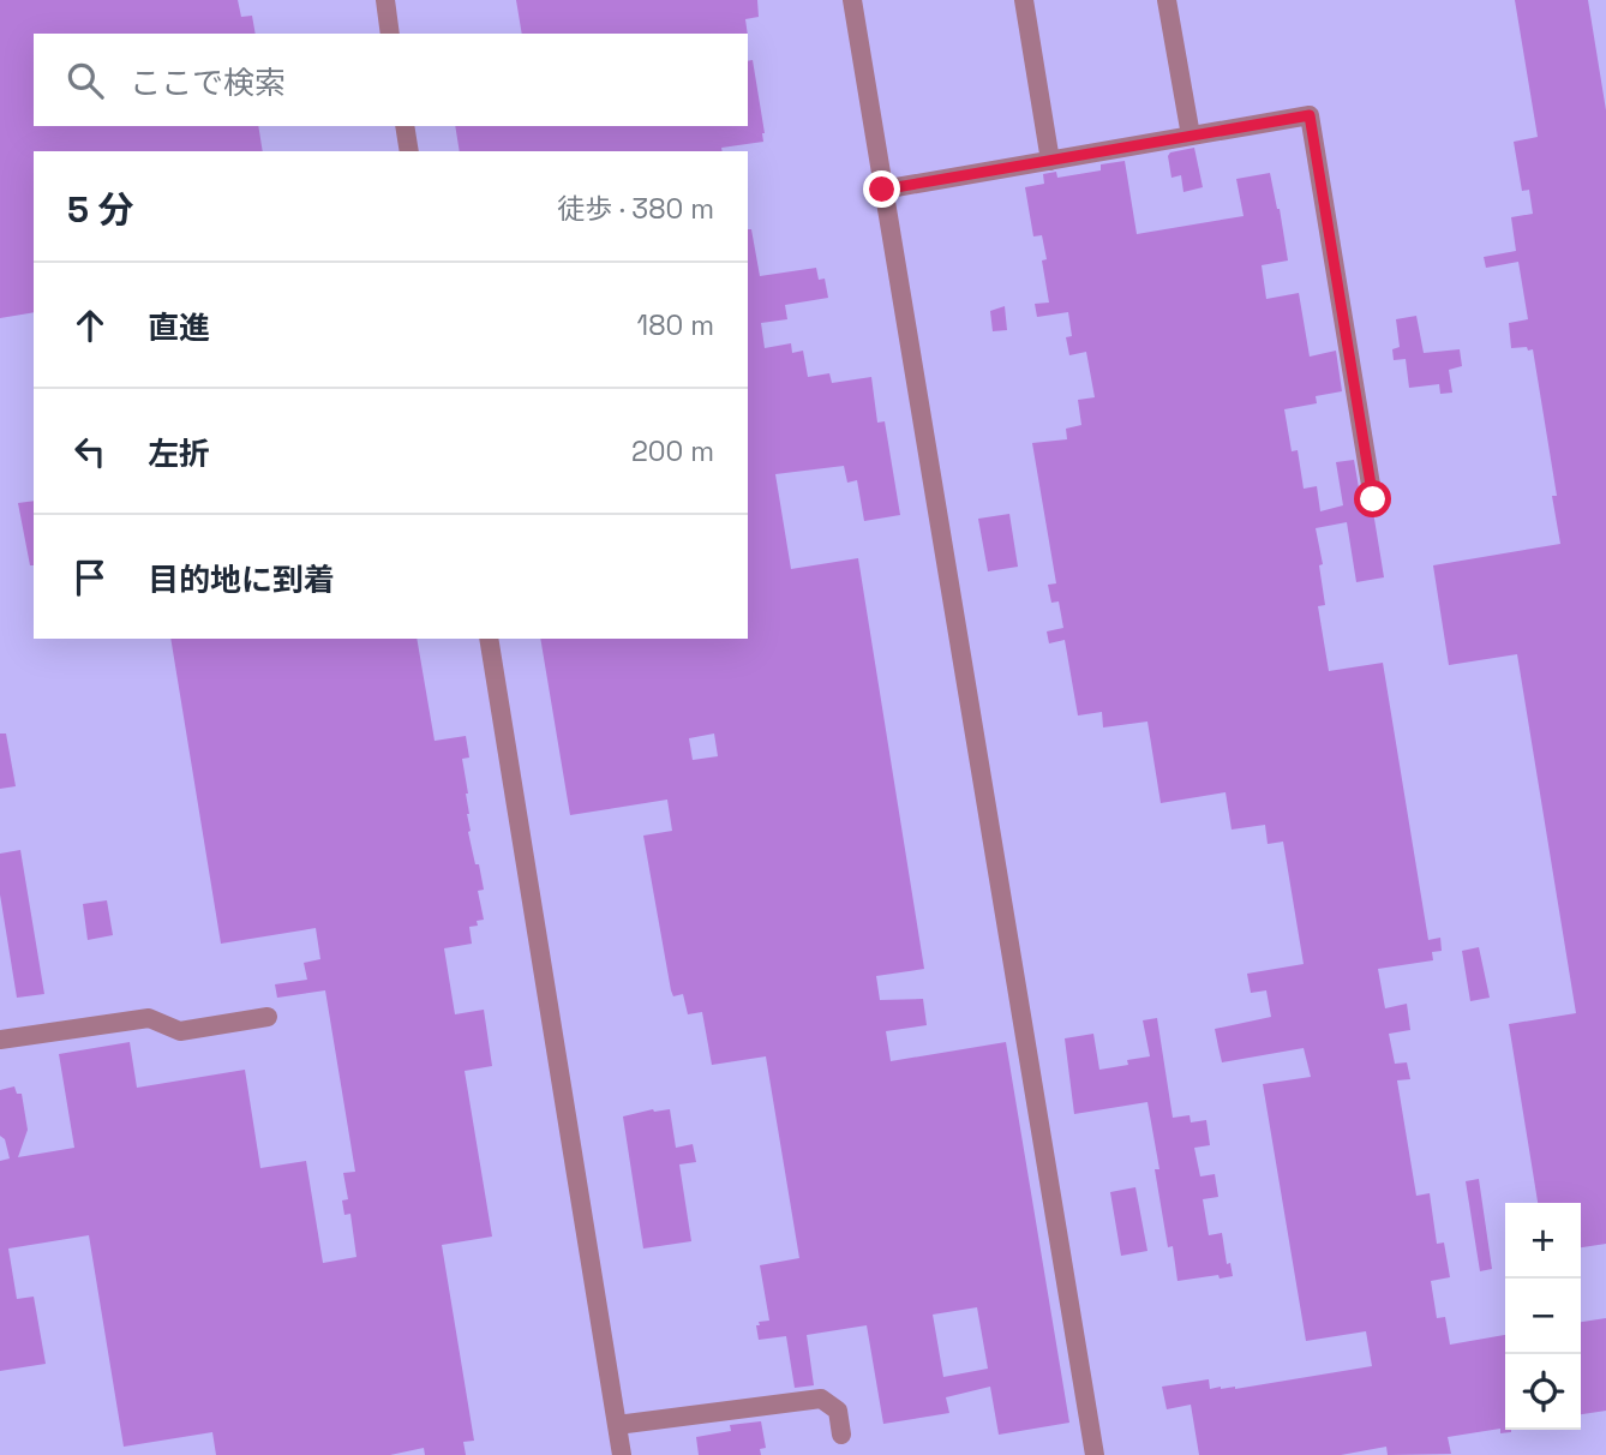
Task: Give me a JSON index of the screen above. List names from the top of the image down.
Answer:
{
  "page": {
    "search": "ここで検索",
    "heading": ["5 分", "徒歩 · 380 m"],
    "list": [
      ["直進", "180 m"],
      ["左折", "200 m"],
      "目的地に到着"
    ],
    "map_buttons": ["+", "−"]
  }
}
